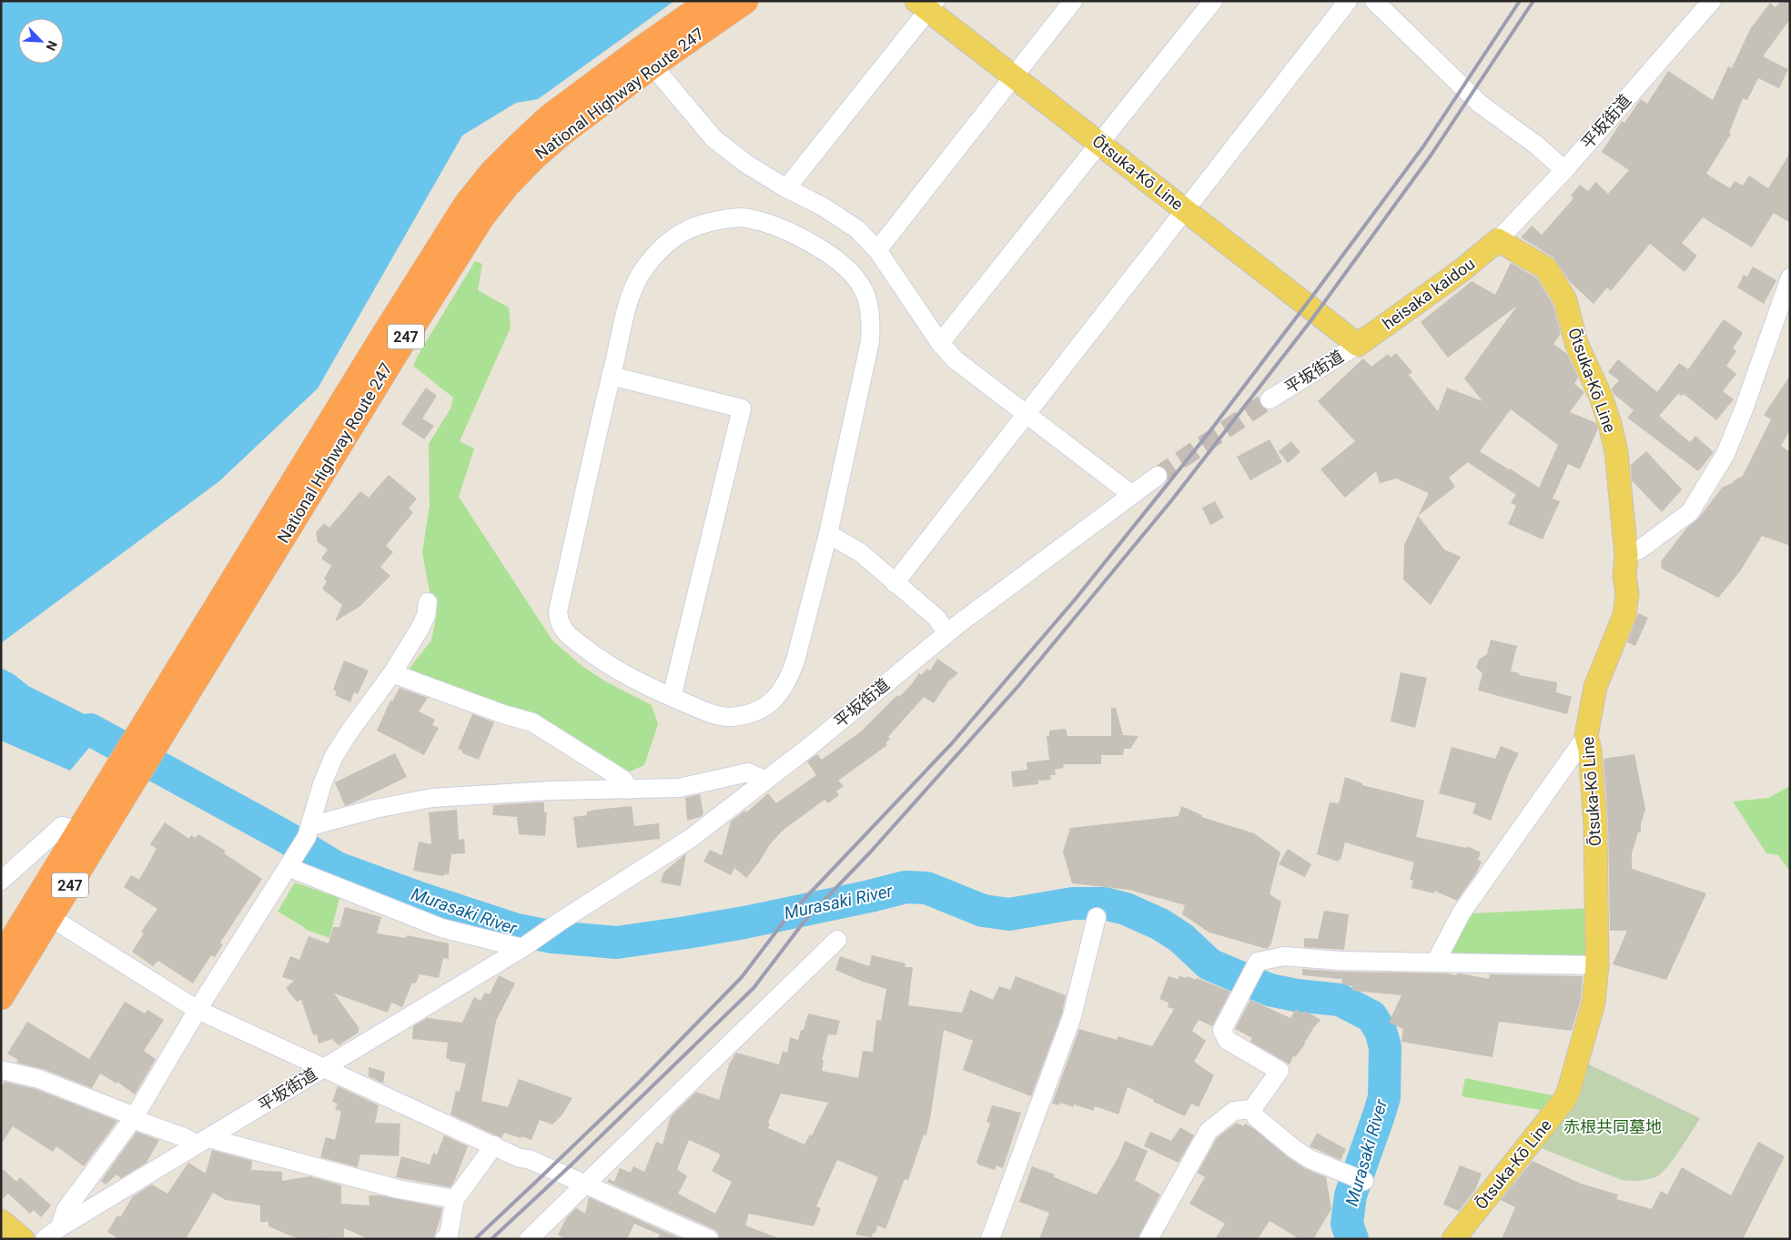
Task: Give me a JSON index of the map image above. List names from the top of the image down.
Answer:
{
  "streets": {
    "highway": ["National Highway Route 247", "247"],
    "main road": ["Ōtsuka-Kō Line", "heisaka kaidou"],
    "street": ["平坂街道"]
  },
  "crossings": [
    ["National Highway Route 247", "247"],
    ["平坂街道", "Ōtsuka-Kō Line"],
    ["平坂街道", "heisaka kaidou"],
    ["Ōtsuka-Kō Line", "heisaka kaidou"]
  ],
  "water": ["Murasaki River"],
  "parks": ["赤根共同墓地"],
  "north": "bottom right"
}
